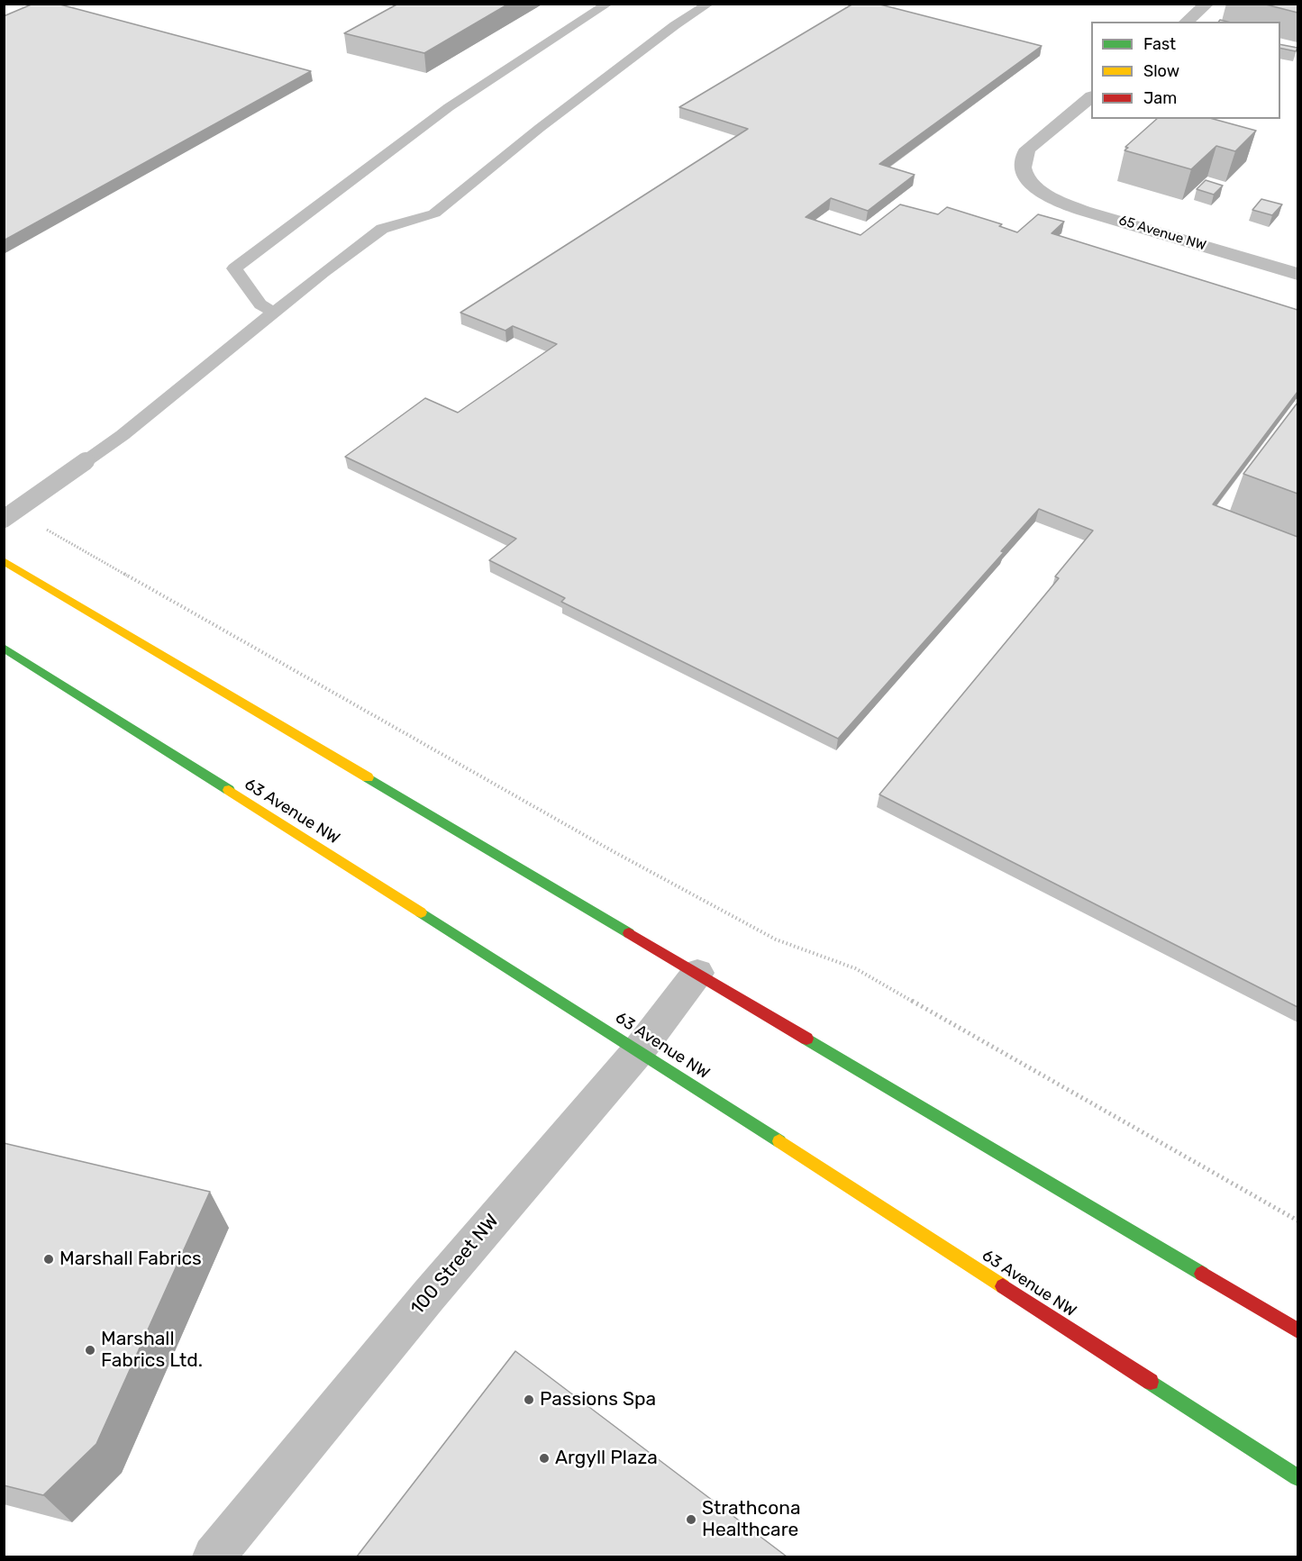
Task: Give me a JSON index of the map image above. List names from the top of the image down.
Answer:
{
  "streets": {
    "main road": ["63 Avenue NW"],
    "street": ["65 Avenue NW", "100 Street NW"]
  },
  "crossings": [
    ["63 Avenue NW", "100 Street NW"]
  ],
  "places": [
    "Marshall Fabrics",
    "Marshall Fabrics Ltd.",
    "Passions Spa",
    "Argyll Plaza",
    "Strathcona Healthcare"
  ],
  "legend": ["Fast", "Slow", "Jam"]
}
